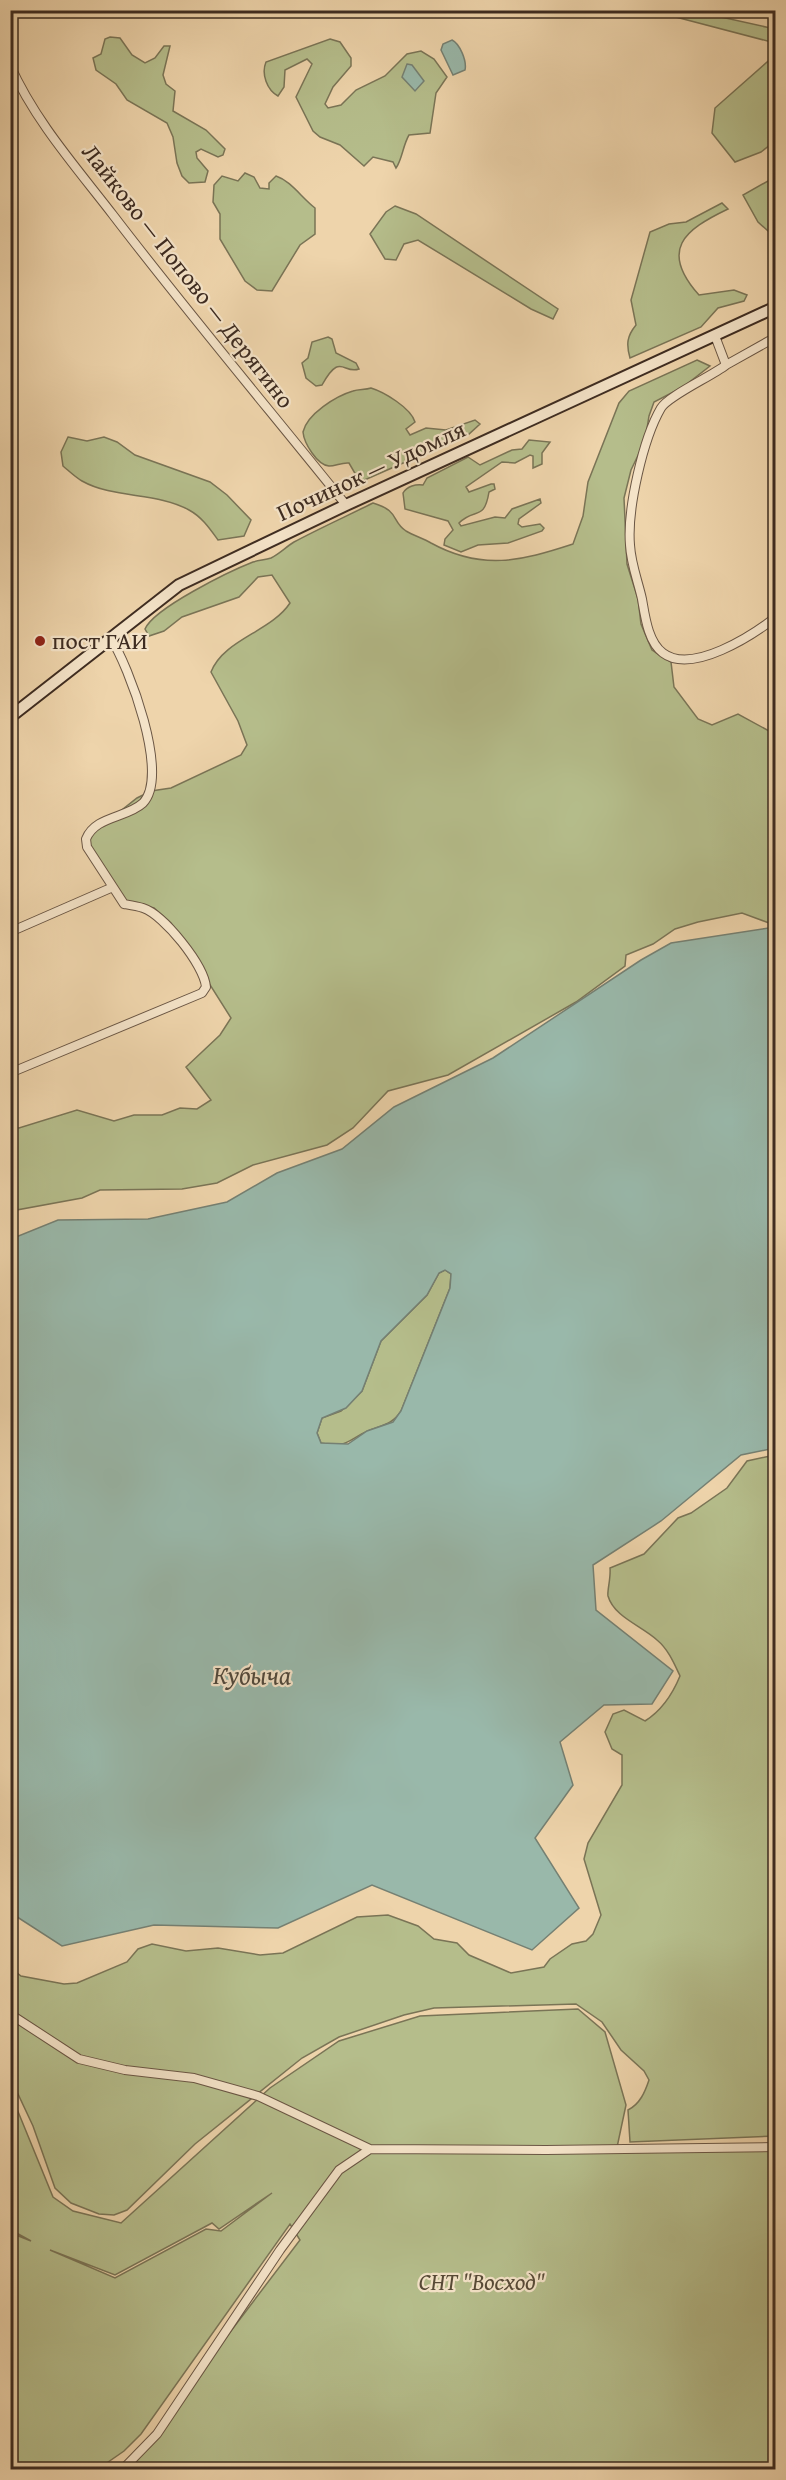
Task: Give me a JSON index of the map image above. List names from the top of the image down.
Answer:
{
  "streets": {
    "main road": ["Починок — Удомля"],
    "street": ["Лайково — Попово — Дерягино"]
  },
  "crossings": [
    ["Лайково — Попово — Дерягино", "Починок — Удомля"]
  ],
  "water": ["Кубыча"],
  "parks": ["СНТ \"Восход\""],
  "places": ["пост ГАИ"]
}
